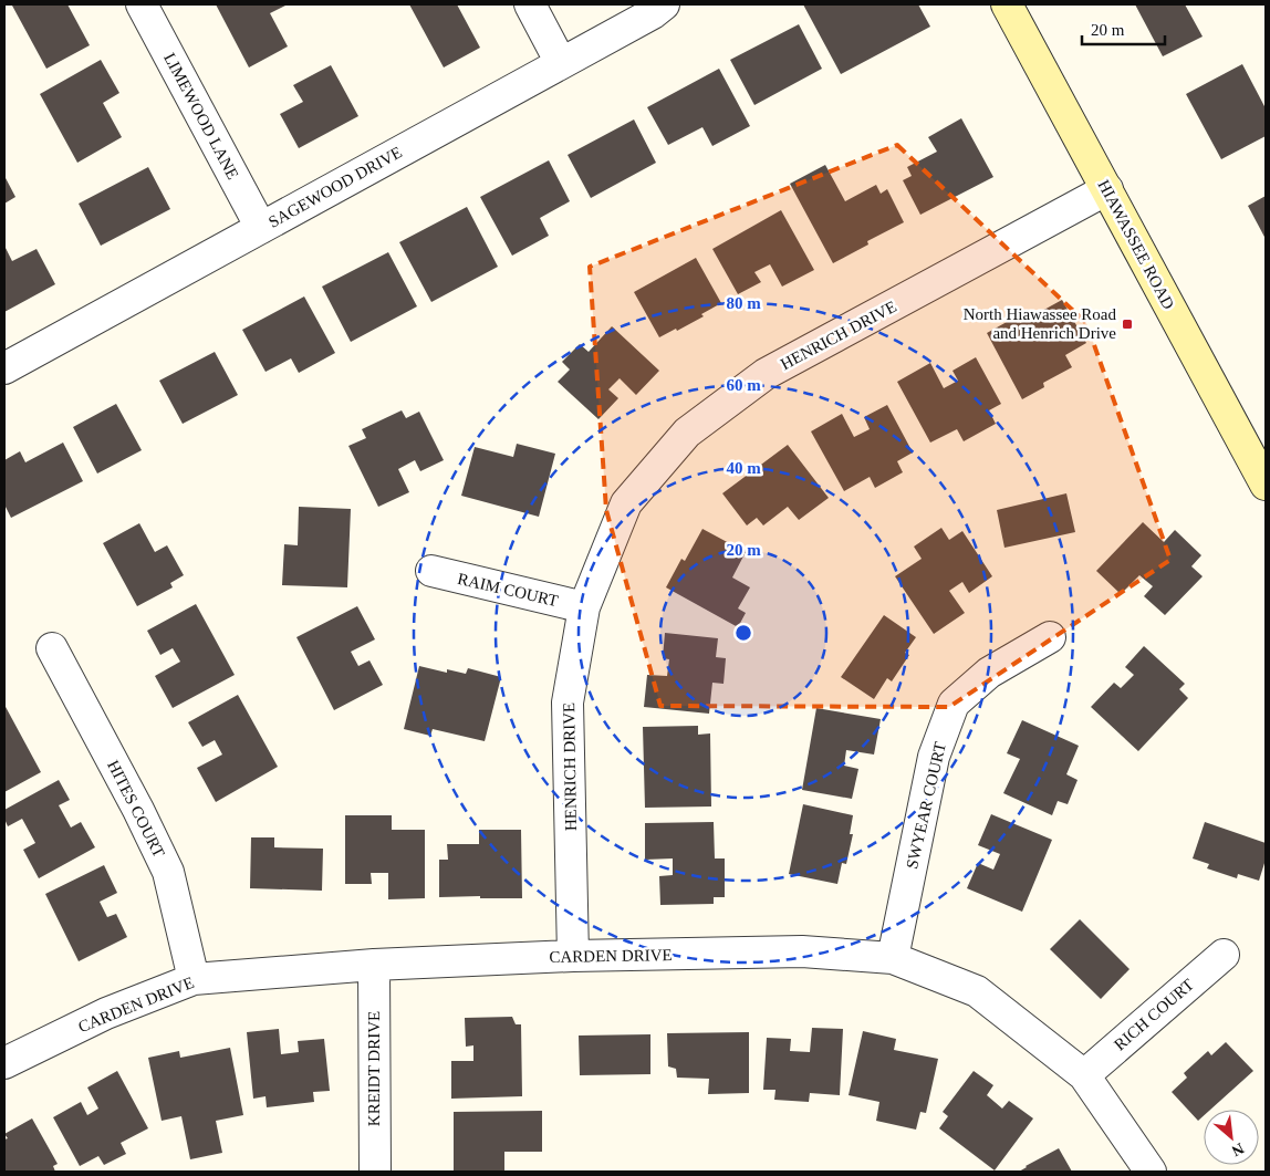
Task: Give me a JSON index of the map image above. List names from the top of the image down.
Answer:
{
  "streets": {
    "main road": ["HIAWASSEE ROAD"],
    "street": [
      "LIMEWOOD LANE",
      "SAGEWOOD DRIVE",
      "HENRICH DRIVE",
      "RAIM COURT",
      "SWYEAR COURT",
      "HITES COURT",
      "CARDEN DRIVE",
      "RICH COURT",
      "KREIDT DRIVE"
    ]
  },
  "crossings": [
    ["LIMEWOOD LANE", "SAGEWOOD DRIVE"],
    ["HIAWASSEE ROAD", "HENRICH DRIVE"],
    ["HENRICH DRIVE", "RAIM COURT"],
    ["HENRICH DRIVE", "CARDEN DRIVE"],
    ["SWYEAR COURT", "CARDEN DRIVE"],
    ["HITES COURT", "CARDEN DRIVE"],
    ["CARDEN DRIVE", "RICH COURT"],
    ["CARDEN DRIVE", "KREIDT DRIVE"]
  ],
  "places": {
    "transit": ["North Hiawassee Road and Henrich Drive"]
  },
  "scale_bar": "20 m",
  "north": "bottom right",
  "rings": [
    "80 m",
    "60 m",
    "40 m",
    "20 m"
  ]
}
